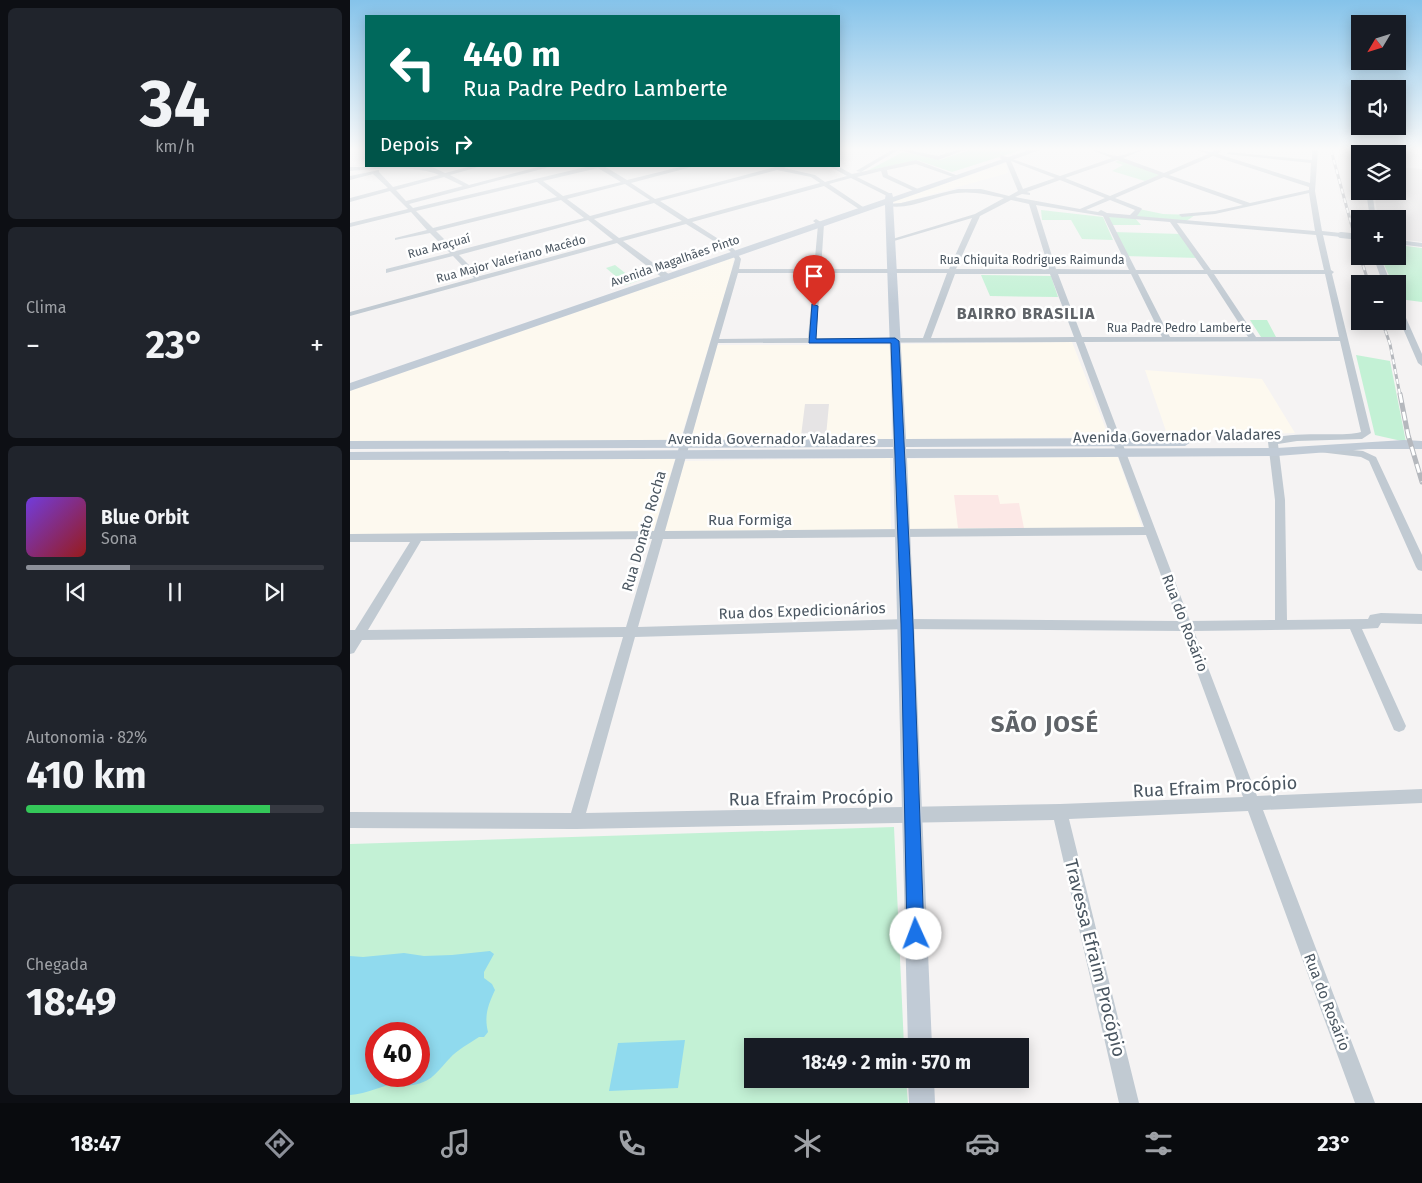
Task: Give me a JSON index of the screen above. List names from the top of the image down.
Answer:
{
  "streets": {
    "street": [
      "Rua Araçuaí",
      "Rua Major Valeriano Macêdo",
      "Rua Chiquita Rodrigues Raimunda",
      "Avenida Magalhães Pinto",
      "Rua Padre Pedro Lamberte",
      "Avenida Governador Valadares",
      "Rua Formiga",
      "Rua Donato Rocha",
      "Rua dos Expedicionários",
      "Rua do Rosário",
      "Rua Efraim Procópio",
      "Travessa Efraim Procópio"
    ]
  },
  "crossings": [
    ["Rua Chiquita Rodrigues Raimunda", "Rua Donato Rocha"],
    ["Rua Chiquita Rodrigues Raimunda", "Rua do Rosário"],
    ["Avenida Magalhães Pinto", "Rua Donato Rocha"],
    ["Rua Padre Pedro Lamberte", "Rua Donato Rocha"],
    ["Rua Padre Pedro Lamberte", "Rua do Rosário"],
    ["Avenida Governador Valadares", "Rua Donato Rocha"],
    ["Avenida Governador Valadares", "Rua do Rosário"],
    ["Rua Formiga", "Rua Donato Rocha"],
    ["Rua Formiga", "Rua do Rosário"],
    ["Rua Donato Rocha", "Rua dos Expedicionários"],
    ["Rua Donato Rocha", "Rua Efraim Procópio"],
    ["Rua dos Expedicionários", "Rua do Rosário"],
    ["Rua do Rosário", "Rua Efraim Procópio"],
    ["Rua Efraim Procópio", "Travessa Efraim Procópio"]
  ],
  "districts": ["BAIRRO BRASILIA", "SÃO JOSÉ"],
  "north": "bottom left",
  "page": {
    "tile": [
      ["34", "km/h"],
      "Clima",
      ["Autonomia · 82%", "410 km"],
      ["Chegada", "18:49"]
    ],
    "map_buttons": ["+", "−"],
    "turn": ["440 m", "Rua Padre Pedro Lamberte"],
    "then": "Depois",
    "heat": ["−", "23°", "+"],
    "song": ["Blue Orbit", "Sona"],
    "limit": "40",
    "trip": "18:49 · 2 min · 570 m",
    "tabs": ["18:47", "23°"]
  }
}
